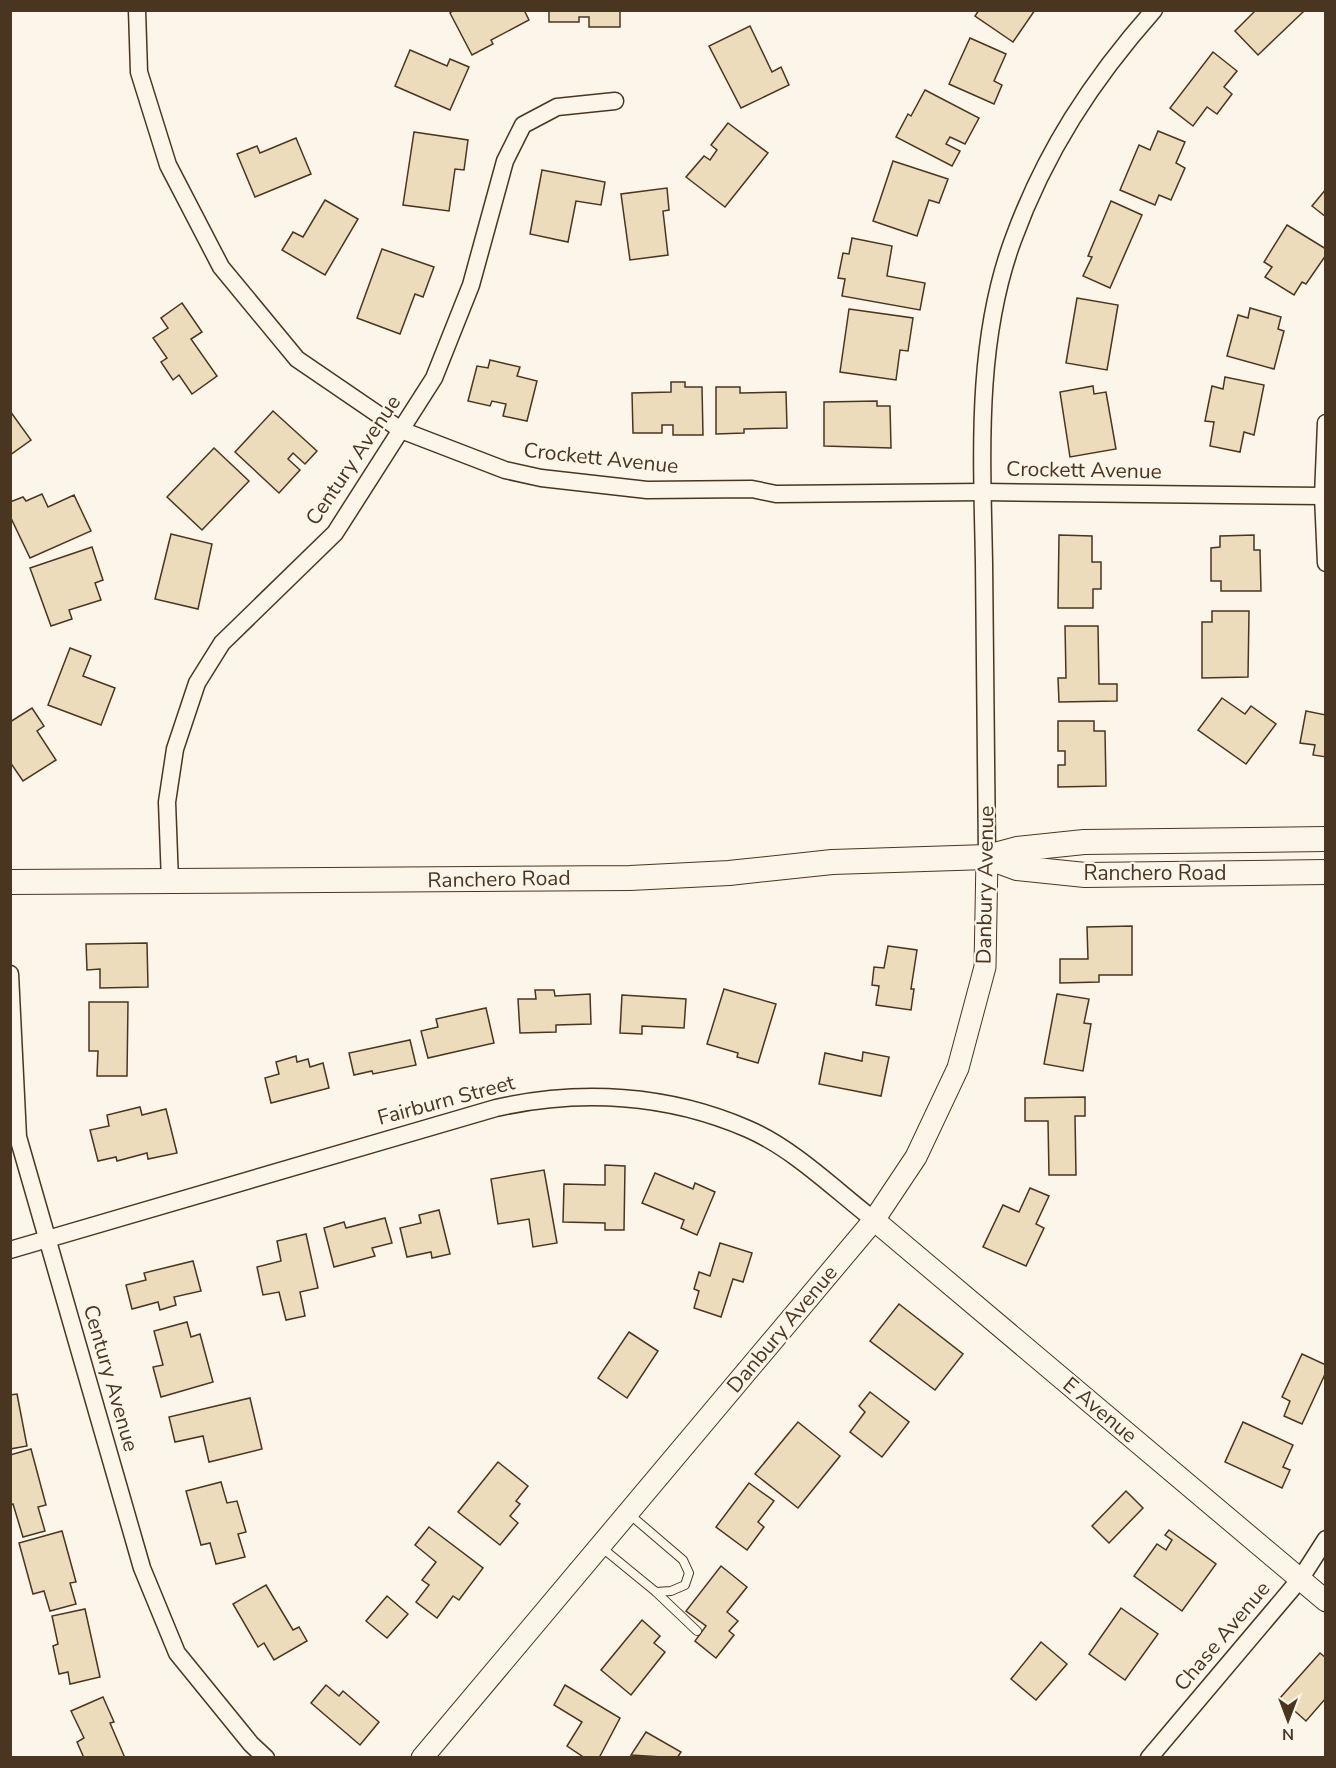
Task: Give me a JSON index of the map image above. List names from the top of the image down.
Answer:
{
  "streets": {
    "main road": ["Ranchero Road"],
    "street": [
      "Crockett Avenue",
      "Century Avenue",
      "Danbury Avenue",
      "Fairburn Street",
      "E Avenue",
      "Chase Avenue"
    ]
  },
  "crossings": [
    ["Crockett Avenue", "Century Avenue"],
    ["Crockett Avenue", "Danbury Avenue"],
    ["Century Avenue", "Ranchero Road"],
    ["Century Avenue", "Fairburn Street"],
    ["Ranchero Road", "Danbury Avenue"],
    ["Danbury Avenue", "Fairburn Street"],
    ["Danbury Avenue", "E Avenue"],
    ["Fairburn Street", "E Avenue"],
    ["E Avenue", "Chase Avenue"]
  ],
  "north": "bottom"
}
